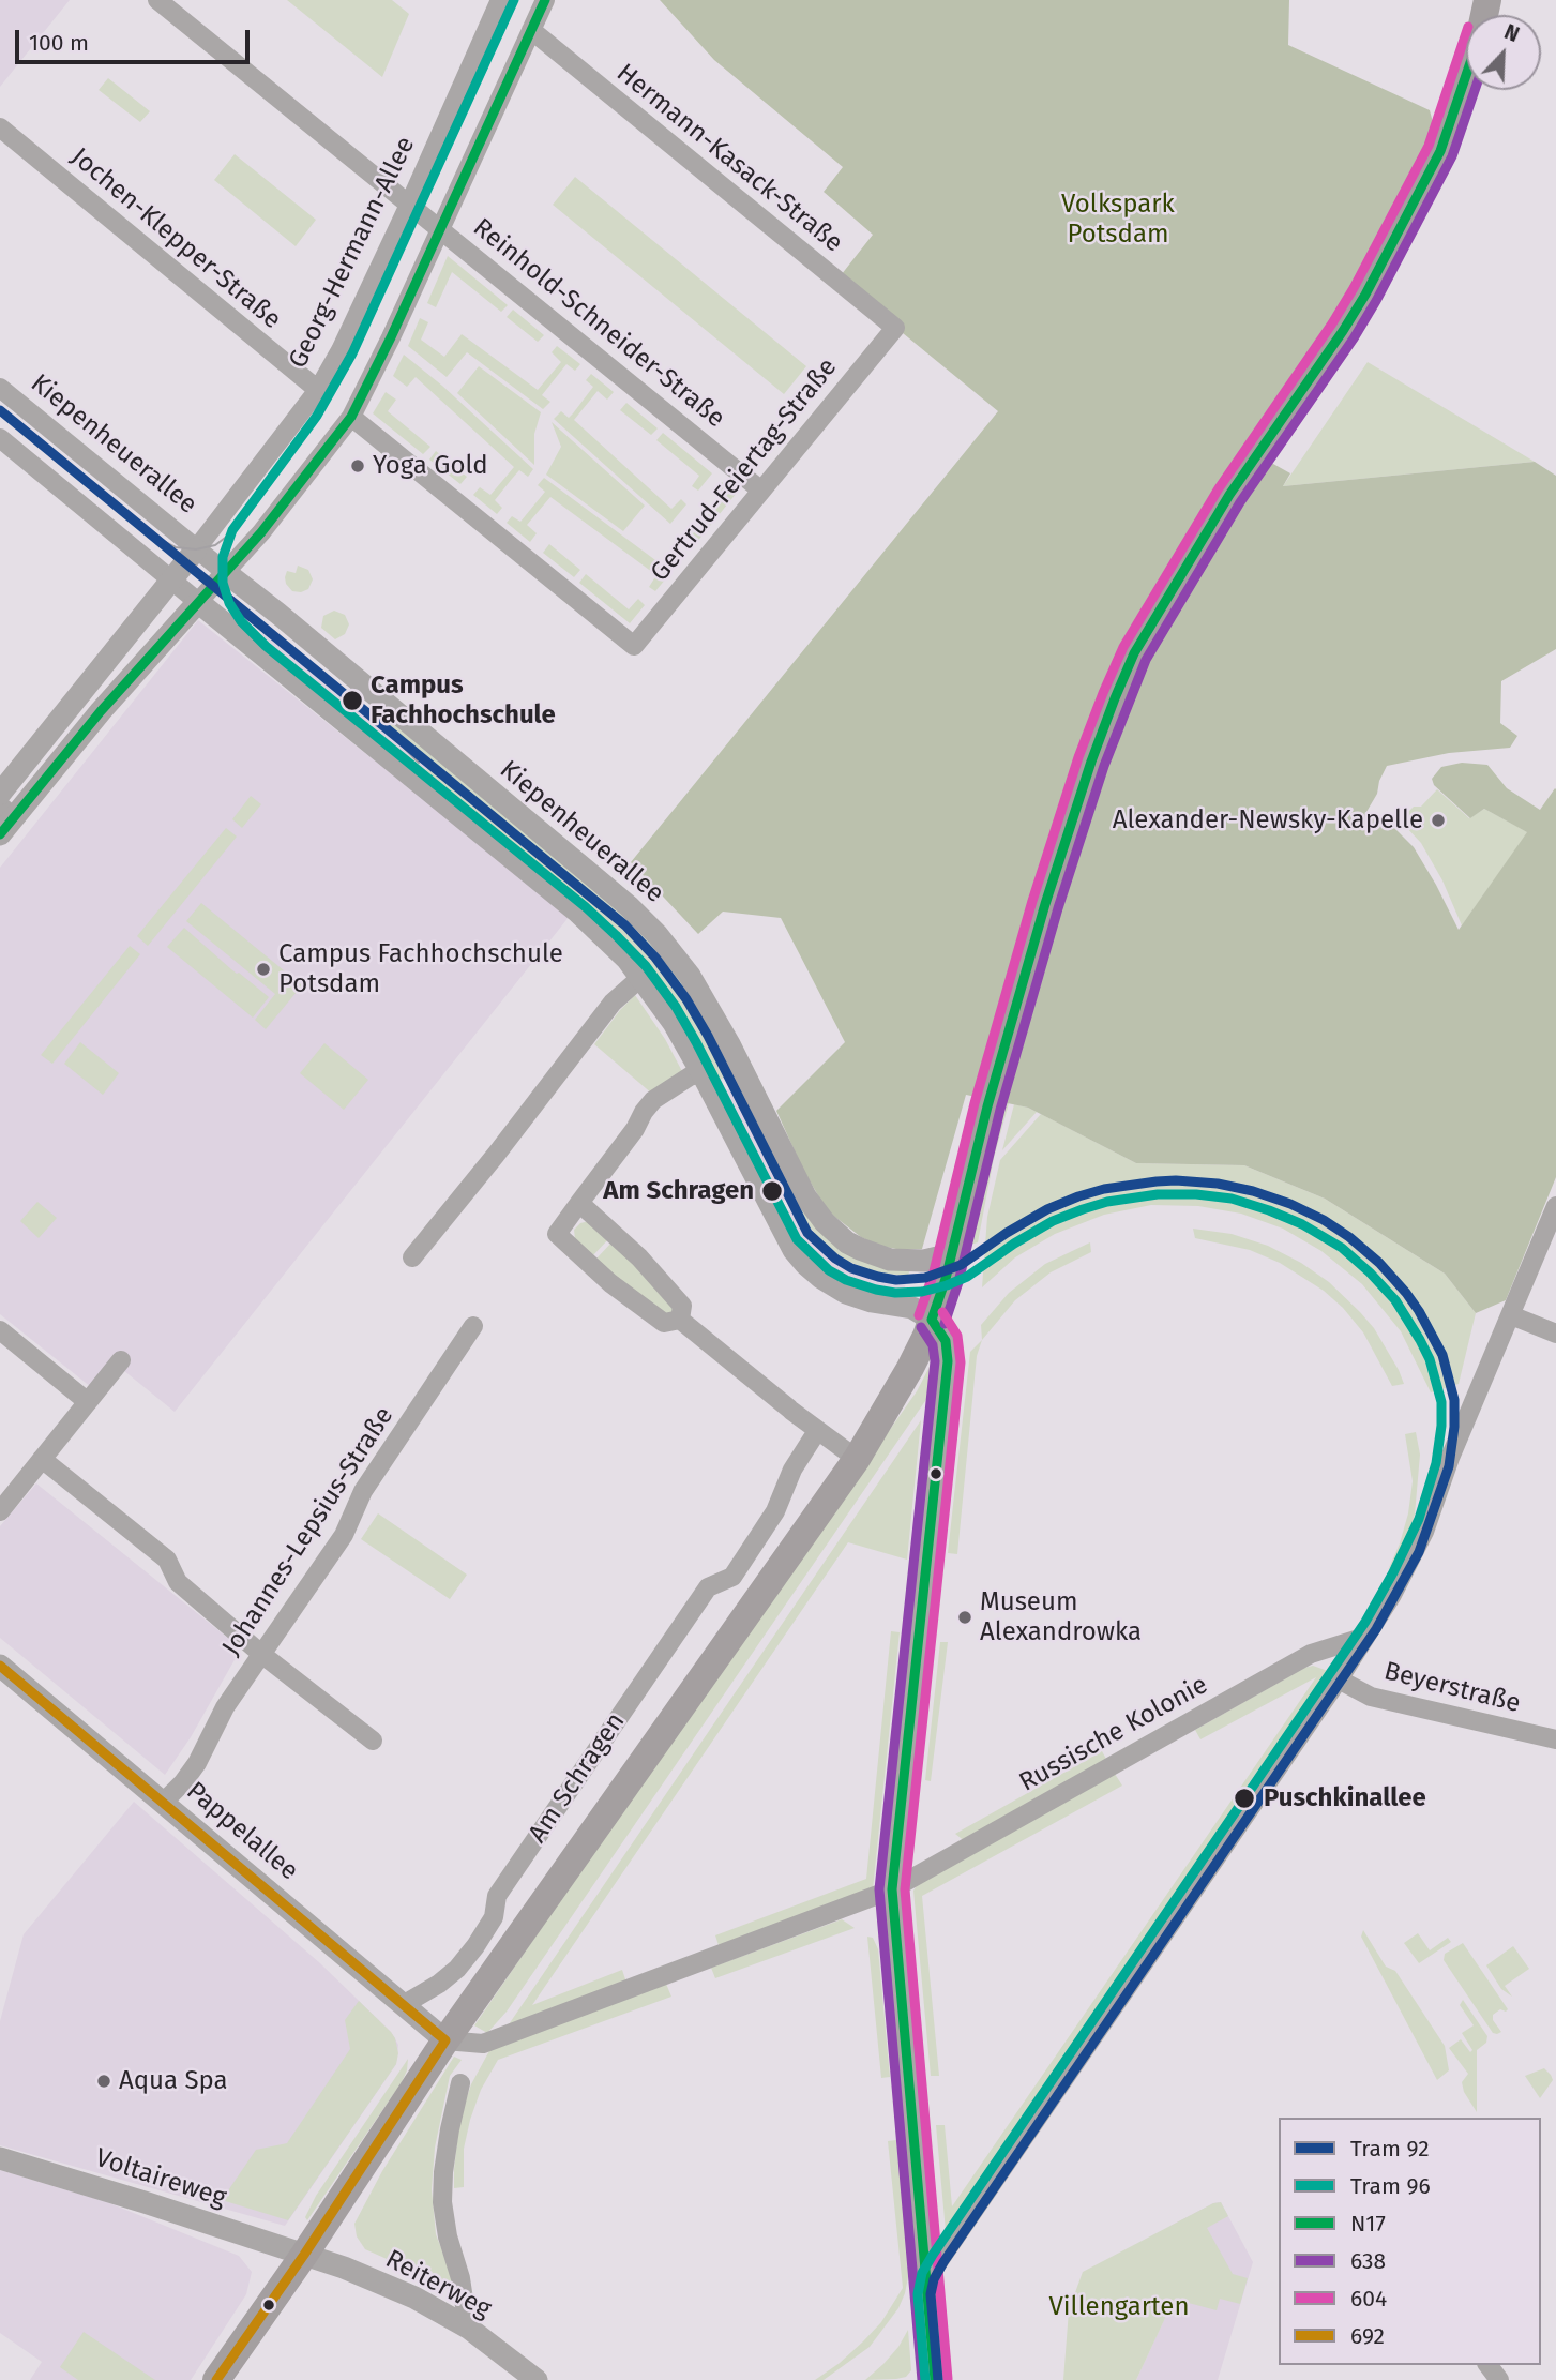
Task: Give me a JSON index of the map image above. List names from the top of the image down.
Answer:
{
  "streets": {
    "main road": ["Am Schragen"],
    "street": [
      "Hermann-Kasack-Straße",
      "Jochen-Klepper-Straße",
      "Georg-Hermann-Allee",
      "Reinhold-Schneider-Straße",
      "Kiepenheuerallee",
      "Gertrud-Feiertag-Straße",
      "Johannes-Lepsius-Straße",
      "Beyerstraße",
      "Russische Kolonie",
      "Pappelallee",
      "Voltaireweg",
      "Reiterweg"
    ]
  },
  "crossings": [
    ["Hermann-Kasack-Straße", "Gertrud-Feiertag-Straße"],
    ["Jochen-Klepper-Straße", "Georg-Hermann-Allee"],
    ["Georg-Hermann-Allee", "Reinhold-Schneider-Straße"],
    ["Georg-Hermann-Allee", "Kiepenheuerallee"],
    ["Reinhold-Schneider-Straße", "Gertrud-Feiertag-Straße"],
    ["Kiepenheuerallee", "Am Schragen"],
    ["Johannes-Lepsius-Straße", "Pappelallee"],
    ["Russische Kolonie", "Am Schragen"],
    ["Russische Kolonie", "Pappelallee"],
    ["Am Schragen", "Pappelallee"],
    ["Am Schragen", "Voltaireweg"],
    ["Am Schragen", "Reiterweg"],
    ["Voltaireweg", "Reiterweg"]
  ],
  "parks": ["Volkspark Potsdam", "Villengarten"],
  "places": [
    "Yoga Gold",
    "Campus Fachhochschule",
    "Alexander-Newsky-Kapelle",
    "Campus Fachhochschule Potsdam",
    "Am Schragen",
    "Museum Alexandrowka",
    "Puschkinallee",
    "Aqua Spa"
  ],
  "lines": [
    "tram line 96",
    "transit line N17",
    "transit line 604",
    "transit line 638",
    "tram line 92",
    "transit line 692"
  ],
  "legend": [
    "Tram 92",
    "Tram 96",
    "N17",
    "638",
    "604",
    "692"
  ],
  "scale_bar": "100 m",
  "north": "top right"
}
